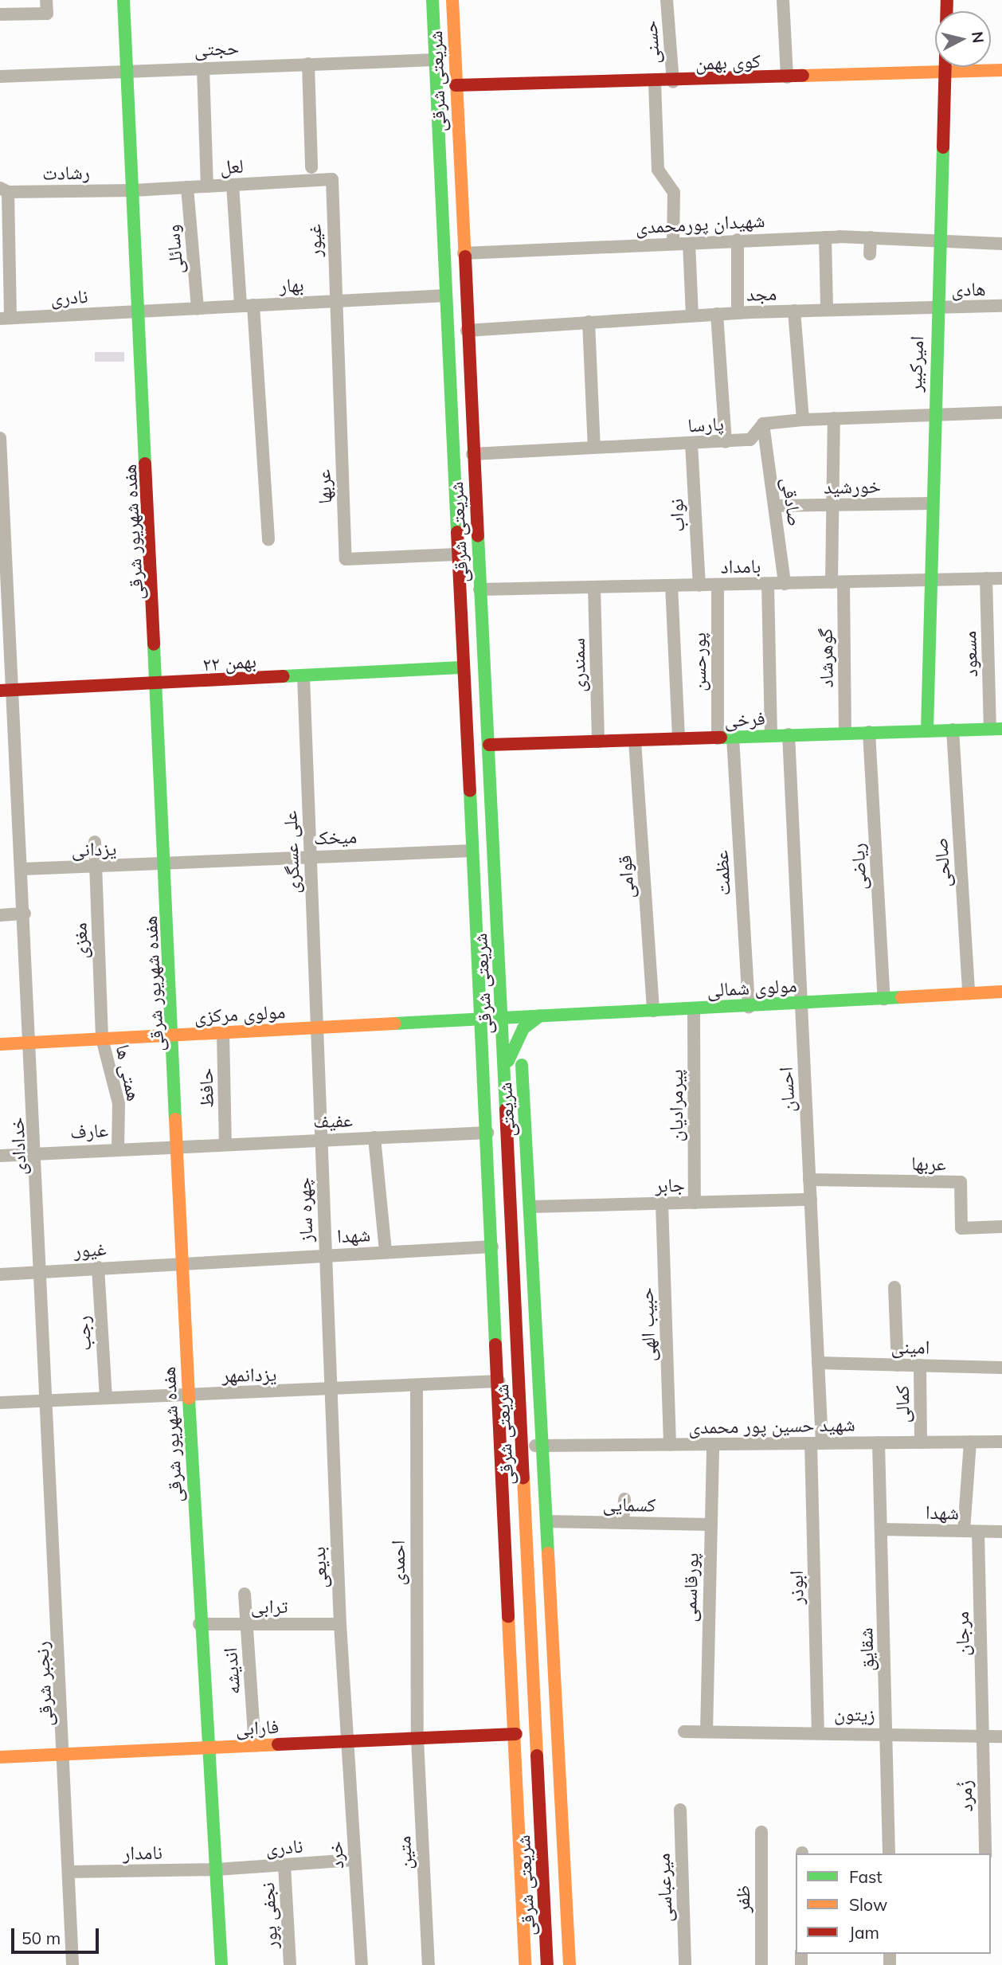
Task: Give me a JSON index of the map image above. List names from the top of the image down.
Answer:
{
  "streets": {
    "street": [
      "حسنی",
      "حجتی",
      "کوی بهمن",
      "شریعتی شرقی",
      "لعل",
      "رشادت",
      "شهیدان پورمحمدی",
      "غیور",
      "وسائلی",
      "بهار",
      "هادی",
      "مجد",
      "نادری",
      "امیرکبیر",
      "پارسا",
      "عربها",
      "خورشید",
      "صادقی",
      "نواب",
      "هفده شهریور شرقی",
      "بامداد",
      "مسعود",
      "گوهرشاد",
      "پورحسن",
      "۲۲ بهمن",
      "سمندری",
      "فرخی",
      "میخک",
      "یزدانی",
      "علی عسگری",
      "صالحی",
      "ریاضی",
      "عظمت",
      "قوامی",
      "مغزی",
      "مولوی شمالی",
      "مولوی مرکزی",
      "همتی ها",
      "حافظ",
      "احسان",
      "پیرمرادیان",
      "شریعتی",
      "عفیف",
      "عارف",
      "خدادادی",
      "جابر",
      "چهره ساز",
      "شهدا",
      "حبیب الهی",
      "رجب",
      "امینی",
      "یزدانمهر",
      "کمالی",
      "شهید حسین پور محمدی",
      "کسمایی",
      "احمدی",
      "بدیعی",
      "پورقاسمی",
      "ابوذر",
      "ترابی",
      "مرجان",
      "شقایق",
      "اندیشه",
      "رنجبر شرقی",
      "زیتون",
      "فارابی",
      "زُمرد",
      "نامدار",
      "متین",
      "خرد",
      "میرعباسی",
      "ظفر",
      "نجفی پور"
    ]
  },
  "crossings": [
    ["حسنی", "کوی بهمن"],
    ["حجتی", "شریعتی شرقی"],
    ["حجتی", "هفده شهریور شرقی"],
    ["کوی بهمن", "شریعتی شرقی"],
    ["کوی بهمن", "امیرکبیر"],
    ["شریعتی شرقی", "شهیدان پورمحمدی"],
    ["شریعتی شرقی", "بهار"],
    ["شریعتی شرقی", "مجد"],
    ["شریعتی شرقی", "پارسا"],
    ["شریعتی شرقی", "عربها"],
    ["شریعتی شرقی", "بامداد"],
    ["شریعتی شرقی", "۲۲ بهمن"],
    ["شریعتی شرقی", "فرخی"],
    ["شریعتی شرقی", "میخک"],
    ["شریعتی شرقی", "مولوی شمالی"],
    ["شریعتی شرقی", "مولوی مرکزی"],
    ["شریعتی شرقی", "شریعتی"],
    ["شریعتی شرقی", "عفیف"],
    ["شریعتی شرقی", "جابر"],
    ["شریعتی شرقی", "شهدا"],
    ["شریعتی شرقی", "یزدانمهر"],
    ["شریعتی شرقی", "شهید حسین پور محمدی"],
    ["شریعتی شرقی", "کسمایی"],
    ["شریعتی شرقی", "فارابی"],
    ["لعل", "رشادت"],
    ["لعل", "غیور"],
    ["لعل", "وسائلی"],
    ["لعل", "هفده شهریور شرقی"],
    ["رشادت", "هفده شهریور شرقی"],
    ["شهیدان پورمحمدی", "امیرکبیر"],
    ["غیور", "بهار"],
    ["غیور", "عربها"],
    ["غیور", "هفده شهریور شرقی"],
    ["غیور", "خدادادی"],
    ["غیور", "شهدا"],
    ["غیور", "رجب"],
    ["وسائلی", "بهار"],
    ["بهار", "نادری"],
    ["بهار", "عربها"],
    ["بهار", "هفده شهریور شرقی"],
    ["هادی", "مجد"],
    ["هادی", "امیرکبیر"],
    ["مجد", "امیرکبیر"],
    ["نادری", "هفده شهریور شرقی"],
    ["نادری", "نامدار"],
    ["نادری", "خرد"],
    ["نادری", "نجفی پور"],
    ["امیرکبیر", "خورشید"],
    ["امیرکبیر", "بامداد"],
    ["امیرکبیر", "فرخی"],
    ["پارسا", "صادقی"],
    ["پارسا", "نواب"],
    ["عربها", "احسان"],
    ["خورشید", "صادقی"],
    ["خورشید", "گوهرشاد"],
    ["صادقی", "بامداد"],
    ["نواب", "بامداد"],
    ["هفده شهریور شرقی", "۲۲ بهمن"],
    ["هفده شهریور شرقی", "میخک"],
    ["هفده شهریور شرقی", "یزدانی"],
    ["هفده شهریور شرقی", "مولوی مرکزی"],
    ["هفده شهریور شرقی", "عفیف"],
    ["هفده شهریور شرقی", "عارف"],
    ["هفده شهریور شرقی", "شهدا"],
    ["هفده شهریور شرقی", "یزدانمهر"],
    ["هفده شهریور شرقی", "ترابی"],
    ["هفده شهریور شرقی", "فارابی"],
    ["هفده شهریور شرقی", "نامدار"],
    ["بامداد", "مسعود"],
    ["بامداد", "گوهرشاد"],
    ["بامداد", "پورحسن"],
    ["بامداد", "سمندری"],
    ["مسعود", "فرخی"],
    ["گوهرشاد", "فرخی"],
    ["پورحسن", "فرخی"],
    ["۲۲ بهمن", "علی عسگری"],
    ["۲۲ بهمن", "خدادادی"],
    ["سمندری", "فرخی"],
    ["فرخی", "صالحی"],
    ["فرخی", "ریاضی"],
    ["فرخی", "عظمت"],
    ["فرخی", "قوامی"],
    ["فرخی", "احسان"],
    ["میخک", "یزدانی"],
    ["میخک", "علی عسگری"],
    ["یزدانی", "مغزی"],
    ["یزدانی", "خدادادی"],
    ["علی عسگری", "مولوی مرکزی"],
    ["علی عسگری", "چهره ساز"],
    ["صالحی", "مولوی شمالی"],
    ["ریاضی", "مولوی شمالی"],
    ["عظمت", "مولوی شمالی"],
    ["قوامی", "مولوی شمالی"],
    ["مغزی", "مولوی مرکزی"],
    ["مغزی", "همتی ها"],
    ["مولوی شمالی", "مولوی مرکزی"],
    ["مولوی شمالی", "احسان"],
    ["مولوی شمالی", "پیرمرادیان"],
    ["مولوی مرکزی", "همتی ها"],
    ["مولوی مرکزی", "حافظ"],
    ["مولوی مرکزی", "خدادادی"],
    ["مولوی مرکزی", "چهره ساز"],
    ["همتی ها", "عارف"],
    ["حافظ", "عفیف"],
    ["احسان", "جابر"],
    ["احسان", "امینی"],
    ["احسان", "شهید حسین پور محمدی"],
    ["احسان", "ابوذر"],
    ["پیرمرادیان", "جابر"],
    ["عفیف", "عارف"],
    ["عفیف", "چهره ساز"],
    ["عارف", "خدادادی"],
    ["خدادادی", "یزدانمهر"],
    ["خدادادی", "رنجبر شرقی"],
    ["جابر", "حبیب الهی"],
    ["چهره ساز", "شهدا"],
    ["چهره ساز", "یزدانمهر"],
    ["چهره ساز", "بدیعی"],
    ["شهدا", "مرجان"],
    ["شهدا", "شقایق"],
    ["حبیب الهی", "شهید حسین پور محمدی"],
    ["رجب", "یزدانمهر"],
    ["امینی", "کمالی"],
    ["یزدانمهر", "احمدی"],
    ["یزدانمهر", "بدیعی"],
    ["یزدانمهر", "رنجبر شرقی"],
    ["کمالی", "شهید حسین پور محمدی"],
    ["شهید حسین پور محمدی", "پورقاسمی"],
    ["شهید حسین پور محمدی", "ابوذر"],
    ["شهید حسین پور محمدی", "شقایق"],
    ["کسمایی", "پورقاسمی"],
    ["احمدی", "فارابی"],
    ["احمدی", "متین"],
    ["بدیعی", "ترابی"],
    ["بدیعی", "فارابی"],
    ["بدیعی", "خرد"],
    ["پورقاسمی", "زیتون"],
    ["ابوذر", "زیتون"],
    ["ترابی", "اندیشه"],
    ["مرجان", "زیتون"],
    ["مرجان", "زُمرد"],
    ["شقایق", "زیتون"],
    ["اندیشه", "فارابی"],
    ["رنجبر شرقی", "فارابی"],
    ["رنجبر شرقی", "نامدار"],
    ["زیتون", "زُمرد"],
    ["فارابی", "متین"],
    ["فارابی", "خرد"]
  ],
  "legend": ["Fast", "Slow", "Jam"],
  "scale_bar": "50 m",
  "north": "right"
}
